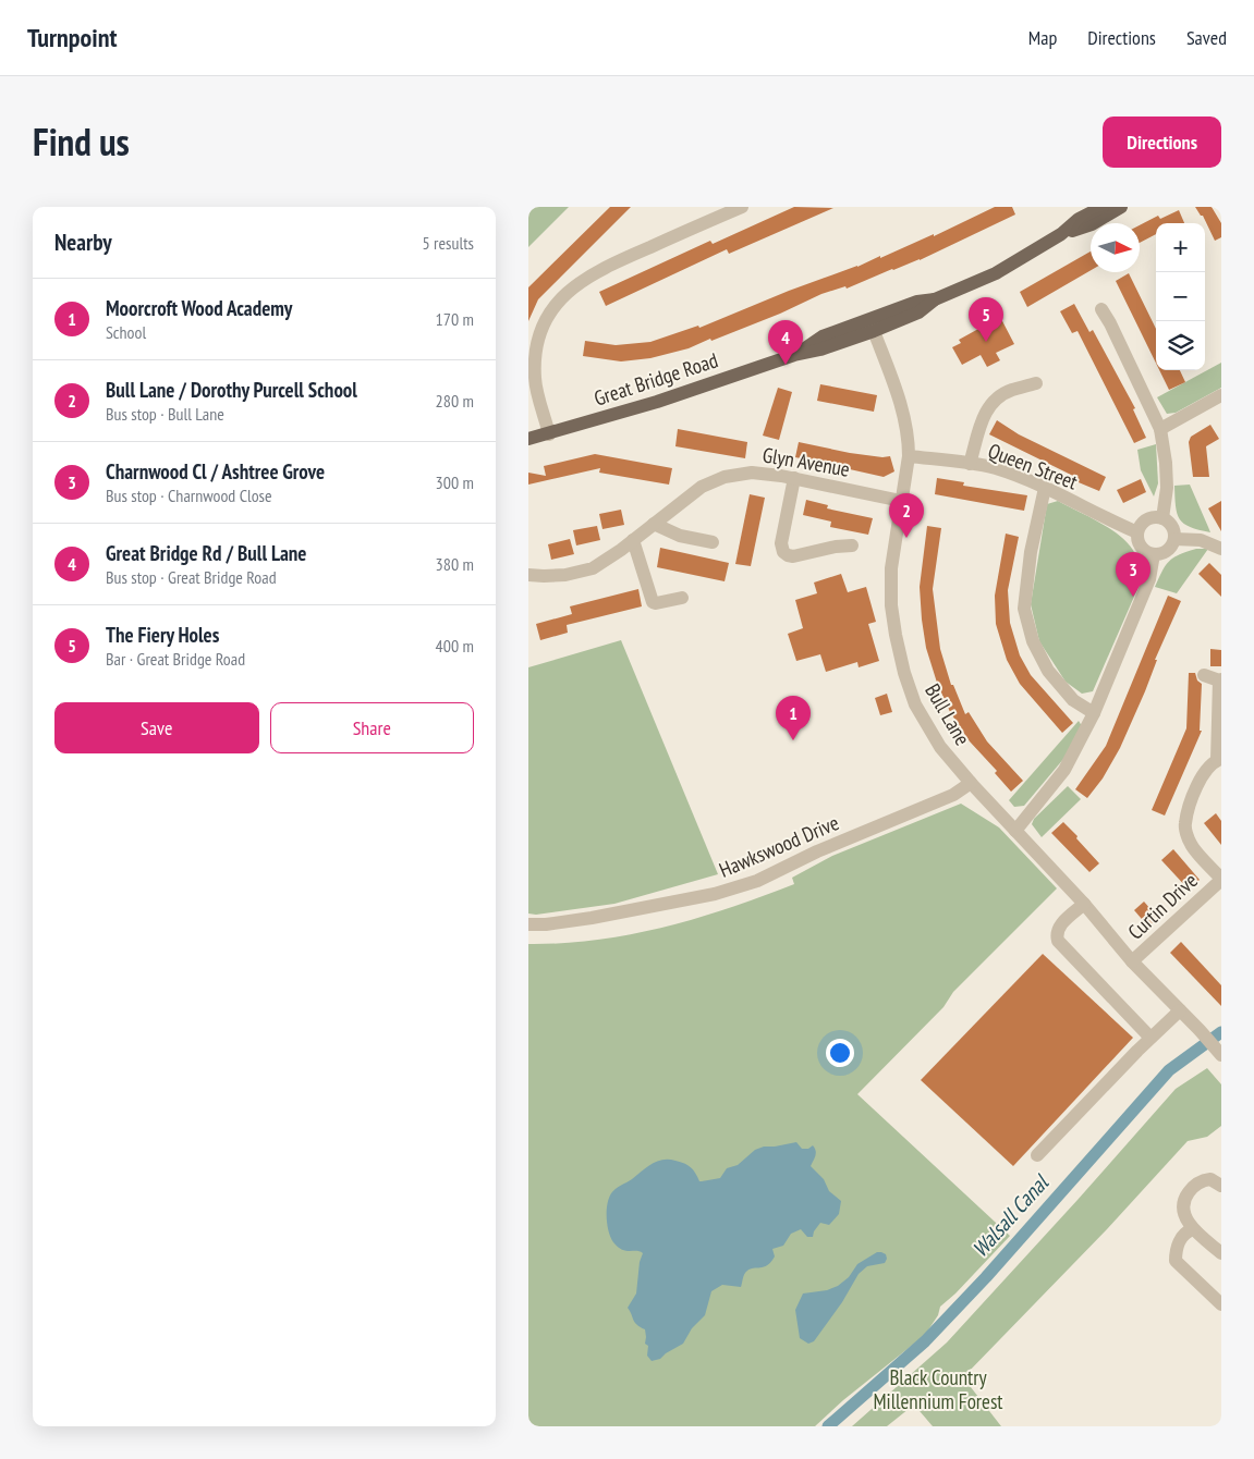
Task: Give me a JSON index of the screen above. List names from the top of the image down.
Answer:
{
  "streets": {
    "main road": ["Great Bridge Road"],
    "street": [
      "Glyn Avenue",
      "Queen Street",
      "Bull Lane",
      "Hawkswood Drive",
      "Curtin Drive"
    ]
  },
  "crossings": [
    ["Great Bridge Road", "Bull Lane"],
    ["Glyn Avenue", "Bull Lane"],
    ["Queen Street", "Bull Lane"],
    ["Bull Lane", "Hawkswood Drive"],
    ["Bull Lane", "Curtin Drive"]
  ],
  "water": ["Walsall Canal"],
  "parks": ["Black Country Millennium Forest"],
  "north": "right",
  "page": {
    "header": "Turnpoint",
    "nav": ["Map", "Directions", "Saved"],
    "title": "Find us",
    "buttons": [
      "Directions",
      ["Save", "Share"]
    ],
    "heading": ["Nearby", "5 results"],
    "map_buttons": ["+", "−"],
    "list": [
      {
        "mark": "1",
        "name": "Moorcroft Wood Academy",
        "note": "School",
        "value": "170 m"
      },
      {
        "mark": "2",
        "name": "Bull Lane / Dorothy Purcell School",
        "note": "Bus stop · Bull Lane",
        "value": "280 m"
      },
      {
        "mark": "3",
        "name": "Charnwood Cl / Ashtree Grove",
        "note": "Bus stop · Charnwood Close",
        "value": "300 m"
      },
      {
        "mark": "4",
        "name": "Great Bridge Rd / Bull Lane",
        "note": "Bus stop · Great Bridge Road",
        "value": "380 m"
      },
      {
        "mark": "5",
        "name": "The Fiery Holes",
        "note": "Bar · Great Bridge Road",
        "value": "400 m"
      }
    ],
    "pins": [
      "5",
      "4",
      "2",
      "3",
      "1"
    ]
  }
}
